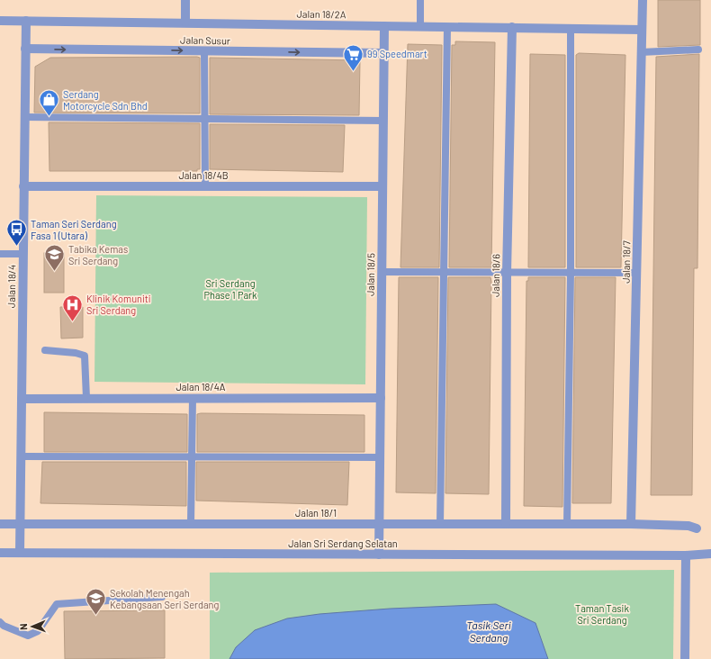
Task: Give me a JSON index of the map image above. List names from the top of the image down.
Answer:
{
  "streets": {
    "street": [
      "Jalan 18/2A",
      "Jalan Susur",
      "Jalan 18/4B",
      "Jalan 18/7",
      "Jalan 18/5",
      "Jalan 18/6",
      "Jalan 18/4",
      "Jalan 18/4A",
      "Jalan 18/1",
      "Jalan Sri Serdang Selatan"
    ]
  },
  "crossings": [
    ["Jalan 18/2A", "Jalan 18/7"],
    ["Jalan 18/2A", "Jalan 18/5"],
    ["Jalan 18/2A", "Jalan 18/6"],
    ["Jalan 18/2A", "Jalan 18/4"],
    ["Jalan Susur", "Jalan 18/5"],
    ["Jalan Susur", "Jalan 18/4"],
    ["Jalan 18/4B", "Jalan 18/5"],
    ["Jalan 18/4B", "Jalan 18/4"],
    ["Jalan 18/7", "Jalan 18/1"],
    ["Jalan 18/5", "Jalan 18/4A"],
    ["Jalan 18/5", "Jalan 18/1"],
    ["Jalan 18/5", "Jalan Sri Serdang Selatan"],
    ["Jalan 18/6", "Jalan 18/1"],
    ["Jalan 18/4", "Jalan 18/4A"],
    ["Jalan 18/4", "Jalan 18/1"],
    ["Jalan 18/4", "Jalan Sri Serdang Selatan"]
  ],
  "one_way": ["Jalan Susur"],
  "water": ["Tasik Seri Serdang"],
  "parks": ["Sri Serdang Phase 1 Park", "Taman Tasik Sri Serdang"],
  "places": {
    "supermarket": ["99 Speedmart"],
    "shop": ["Serdang Motorcycle Sdn Bhd"],
    "bus stop": ["Taman Seri Serdang Fasa 1 (Utara)"],
    "school or university": ["Tabika Kemas Sri Serdang", "Sekolah Menengah Kebangsaan Seri Serdang"],
    "hospital": ["Klinik Komuniti Sri Serdang"]
  },
  "north": "left"
}
